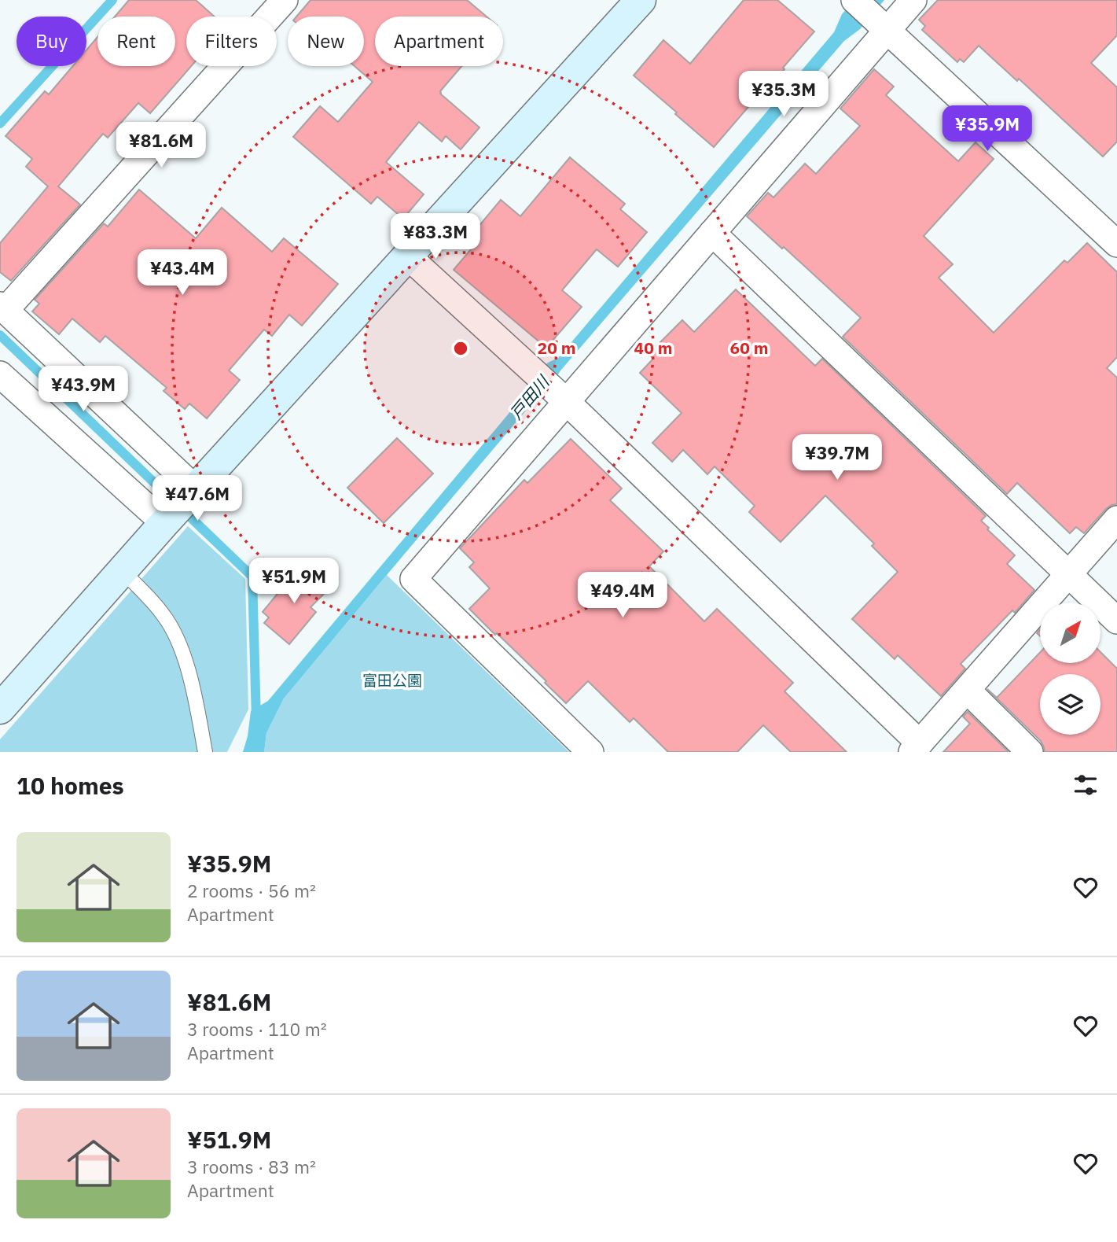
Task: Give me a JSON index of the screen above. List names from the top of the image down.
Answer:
{
  "water": ["戸田川"],
  "parks": ["富田公園"],
  "north": "top right",
  "page": {
    "chip": [
      "Buy",
      "Rent",
      "Filters",
      "New",
      "Apartment"
    ],
    "price": [
      "¥35.3M",
      "¥35.9M",
      "¥81.6M",
      "¥83.3M",
      "¥43.4M",
      "¥43.9M",
      "¥39.7M",
      "¥47.6M",
      "¥51.9M",
      "¥49.4M"
    ],
    "heading": "10 homes",
    "list": [
      {
        "name": "¥35.9M",
        "note": "2 rooms · 56 m² · Apartment"
      },
      {
        "name": "¥81.6M",
        "note": "3 rooms · 110 m² · Apartment"
      },
      {
        "name": "¥51.9M",
        "note": "3 rooms · 83 m² · Apartment"
      }
    ]
  },
  "rings": ["20 m", "40 m", "60 m"]
}
